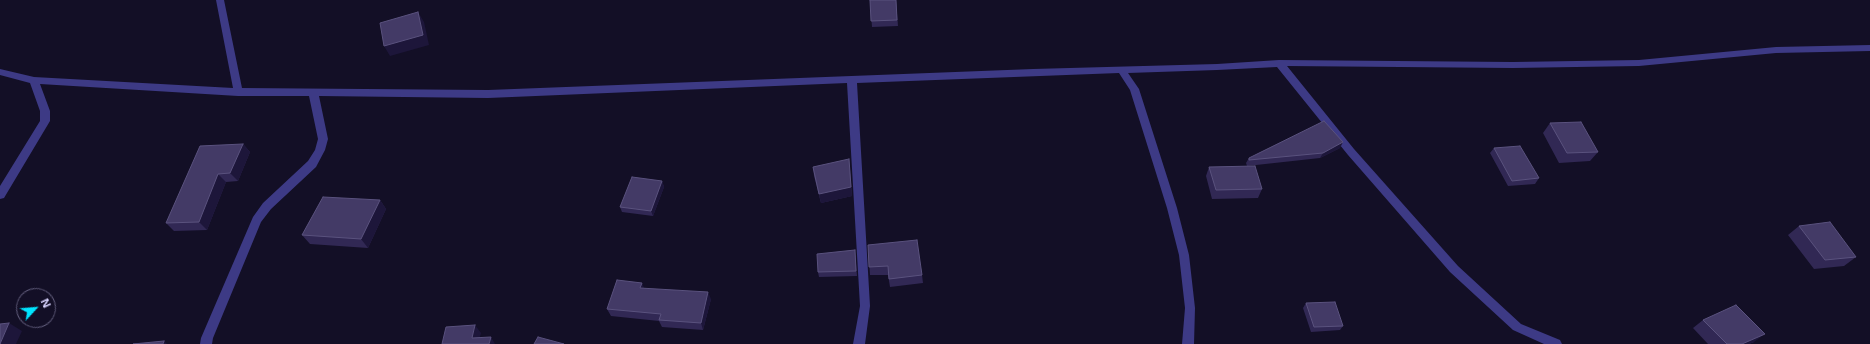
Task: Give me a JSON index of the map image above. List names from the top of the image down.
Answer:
{
  "north": "top right"
}
